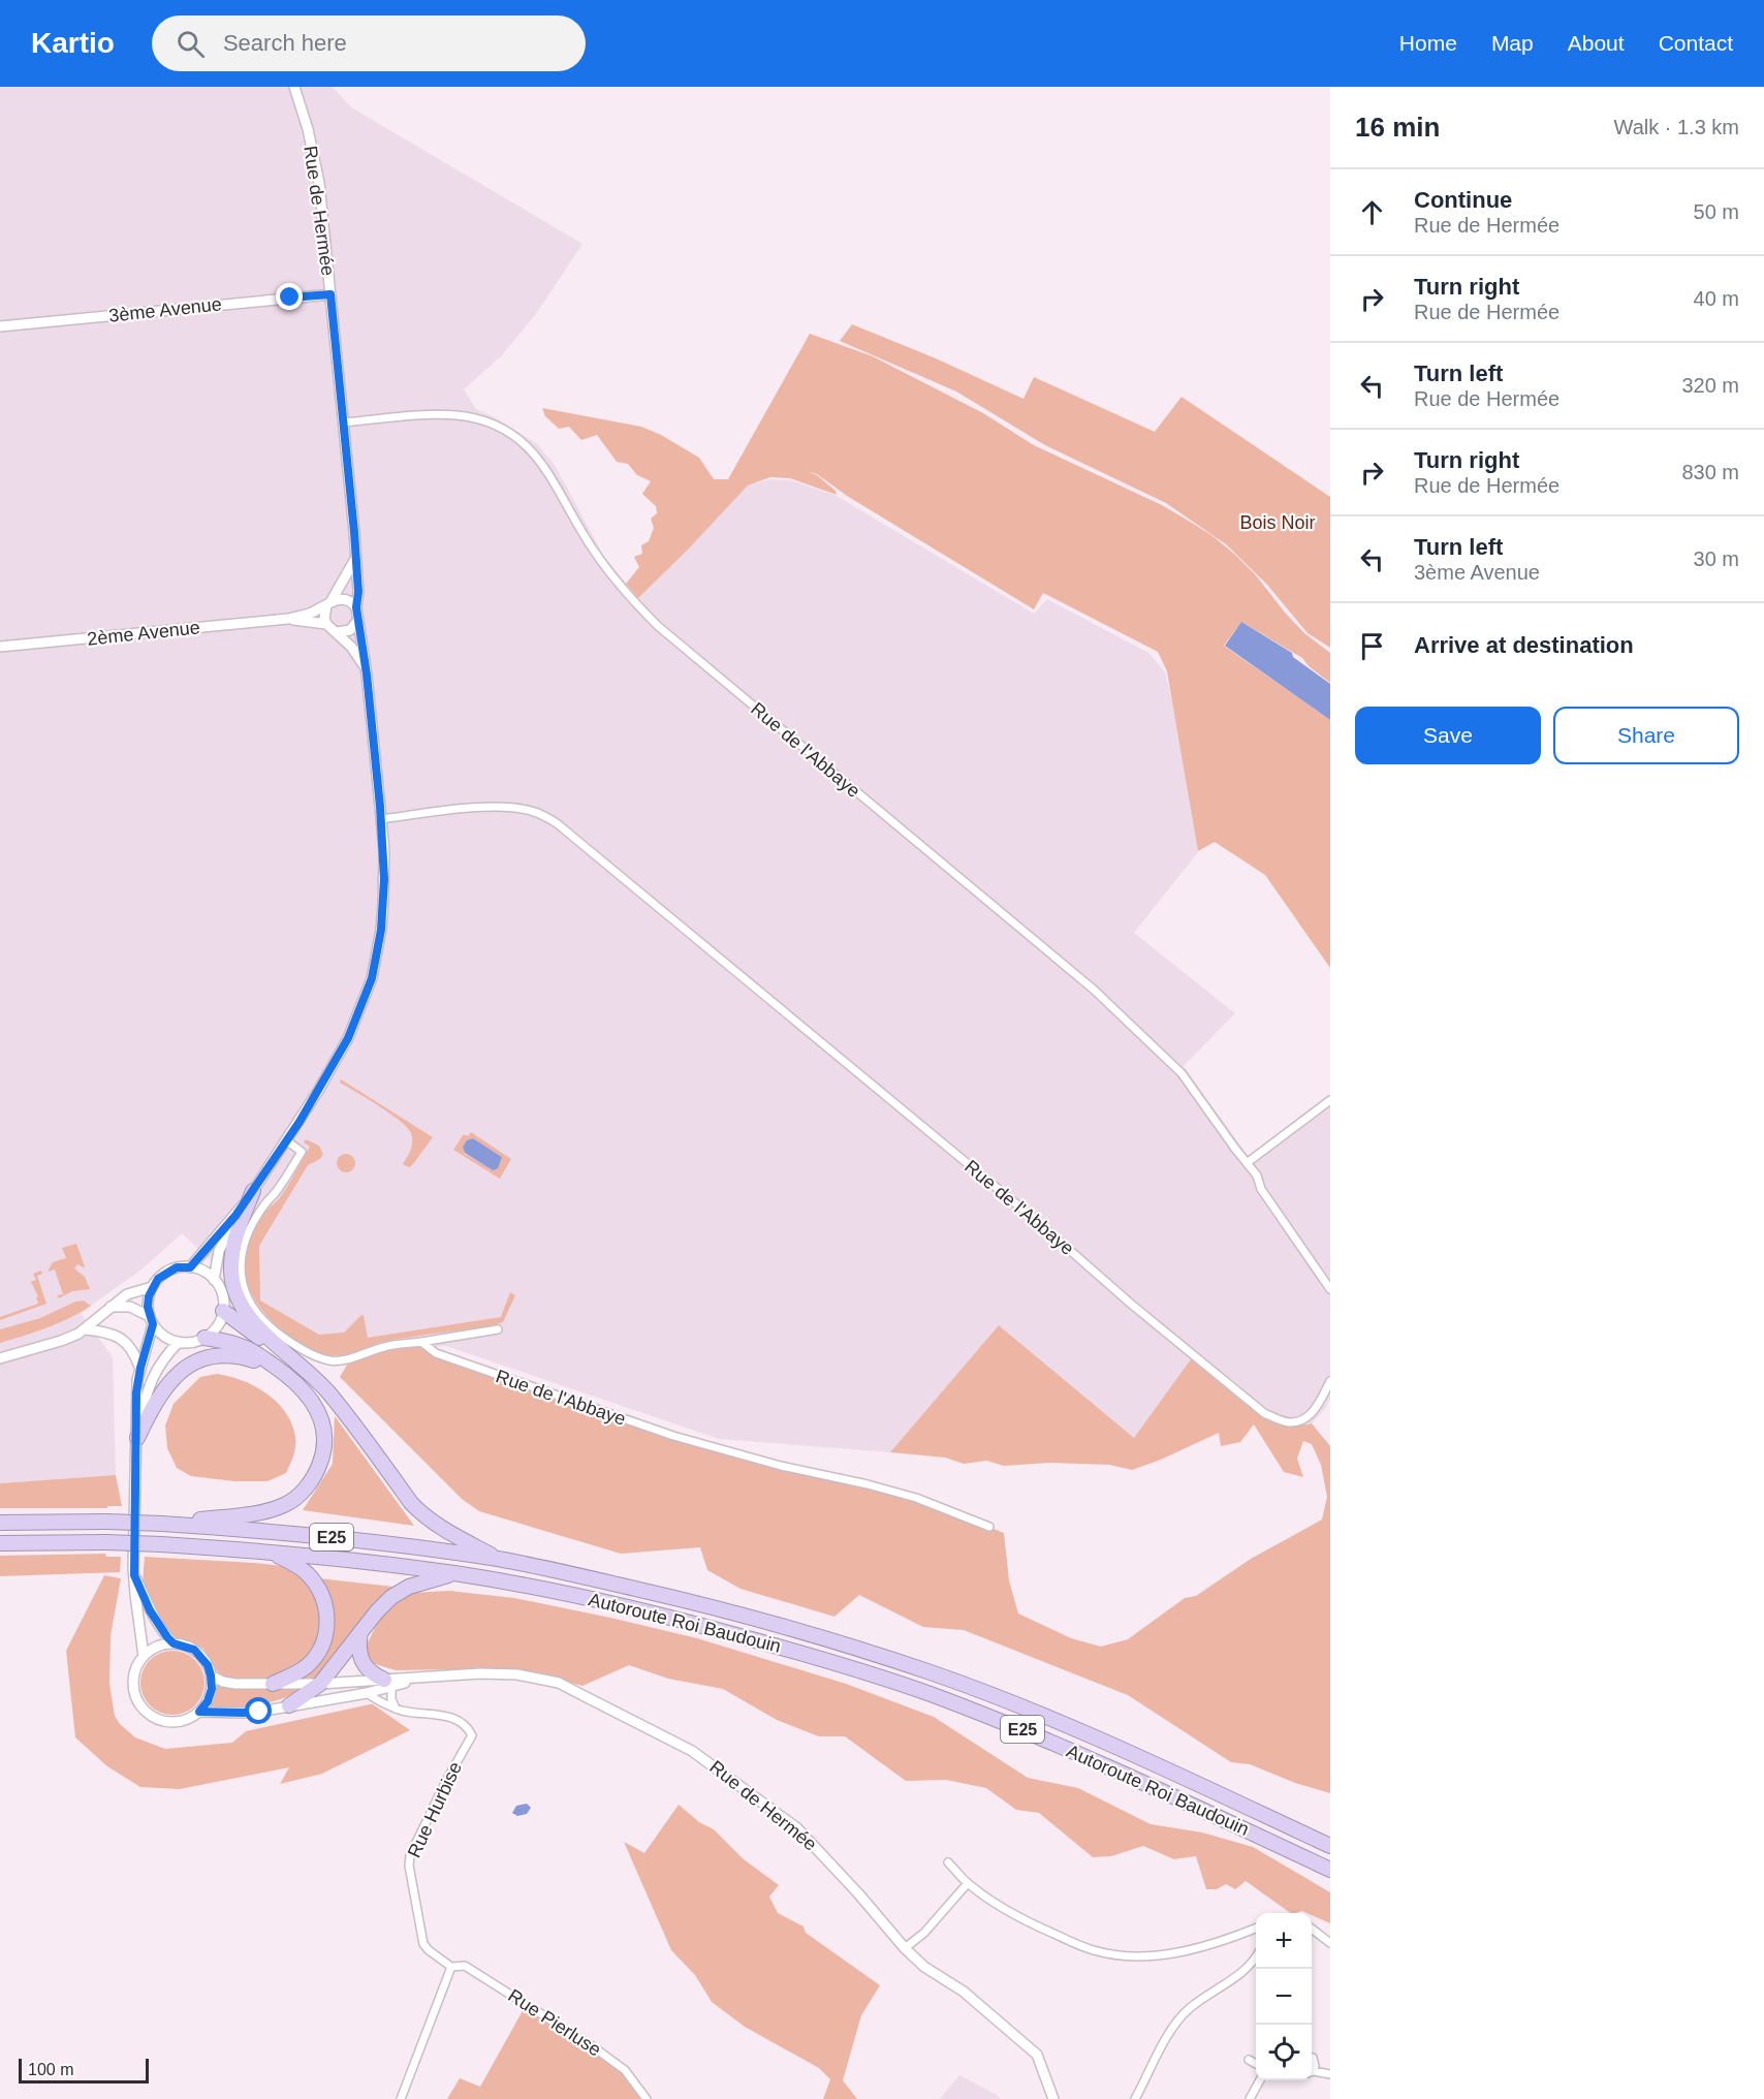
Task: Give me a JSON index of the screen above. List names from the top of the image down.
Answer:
{
  "streets": {
    "highway": ["E25", "Autoroute Roi Baudouin"],
    "street": [
      "Rue de Hermée",
      "3ème Avenue",
      "2ème Avenue",
      "Rue de l'Abbaye",
      "Rue Hurbise",
      "Rue Pierluse"
    ]
  },
  "crossings": [
    ["Rue de Hermée", "3ème Avenue"],
    ["Rue de Hermée", "2ème Avenue"],
    ["Rue de Hermée", "Rue de l'Abbaye"],
    ["Rue de Hermée", "Rue Hurbise"],
    ["Rue Hurbise", "Rue Pierluse"]
  ],
  "parks": ["Bois Noir"],
  "scale_bar": "100 m",
  "page": {
    "header": "Kartio",
    "search": "Search here",
    "nav": [
      "Home",
      "Map",
      "About",
      "Contact"
    ],
    "heading": ["16 min", "Walk · 1.3 km"],
    "list": [
      ["Continue", "Rue de Hermée", "50 m"],
      ["Turn right", "Rue de Hermée", "40 m"],
      ["Turn left", "Rue de Hermée", "320 m"],
      ["Turn right", "Rue de Hermée", "830 m"],
      ["Turn left", "3ème Avenue", "30 m"],
      "Arrive at destination"
    ],
    "buttons": ["Save", "Share"],
    "map_buttons": ["+", "−"],
    "scale": "100 m"
  }
}
